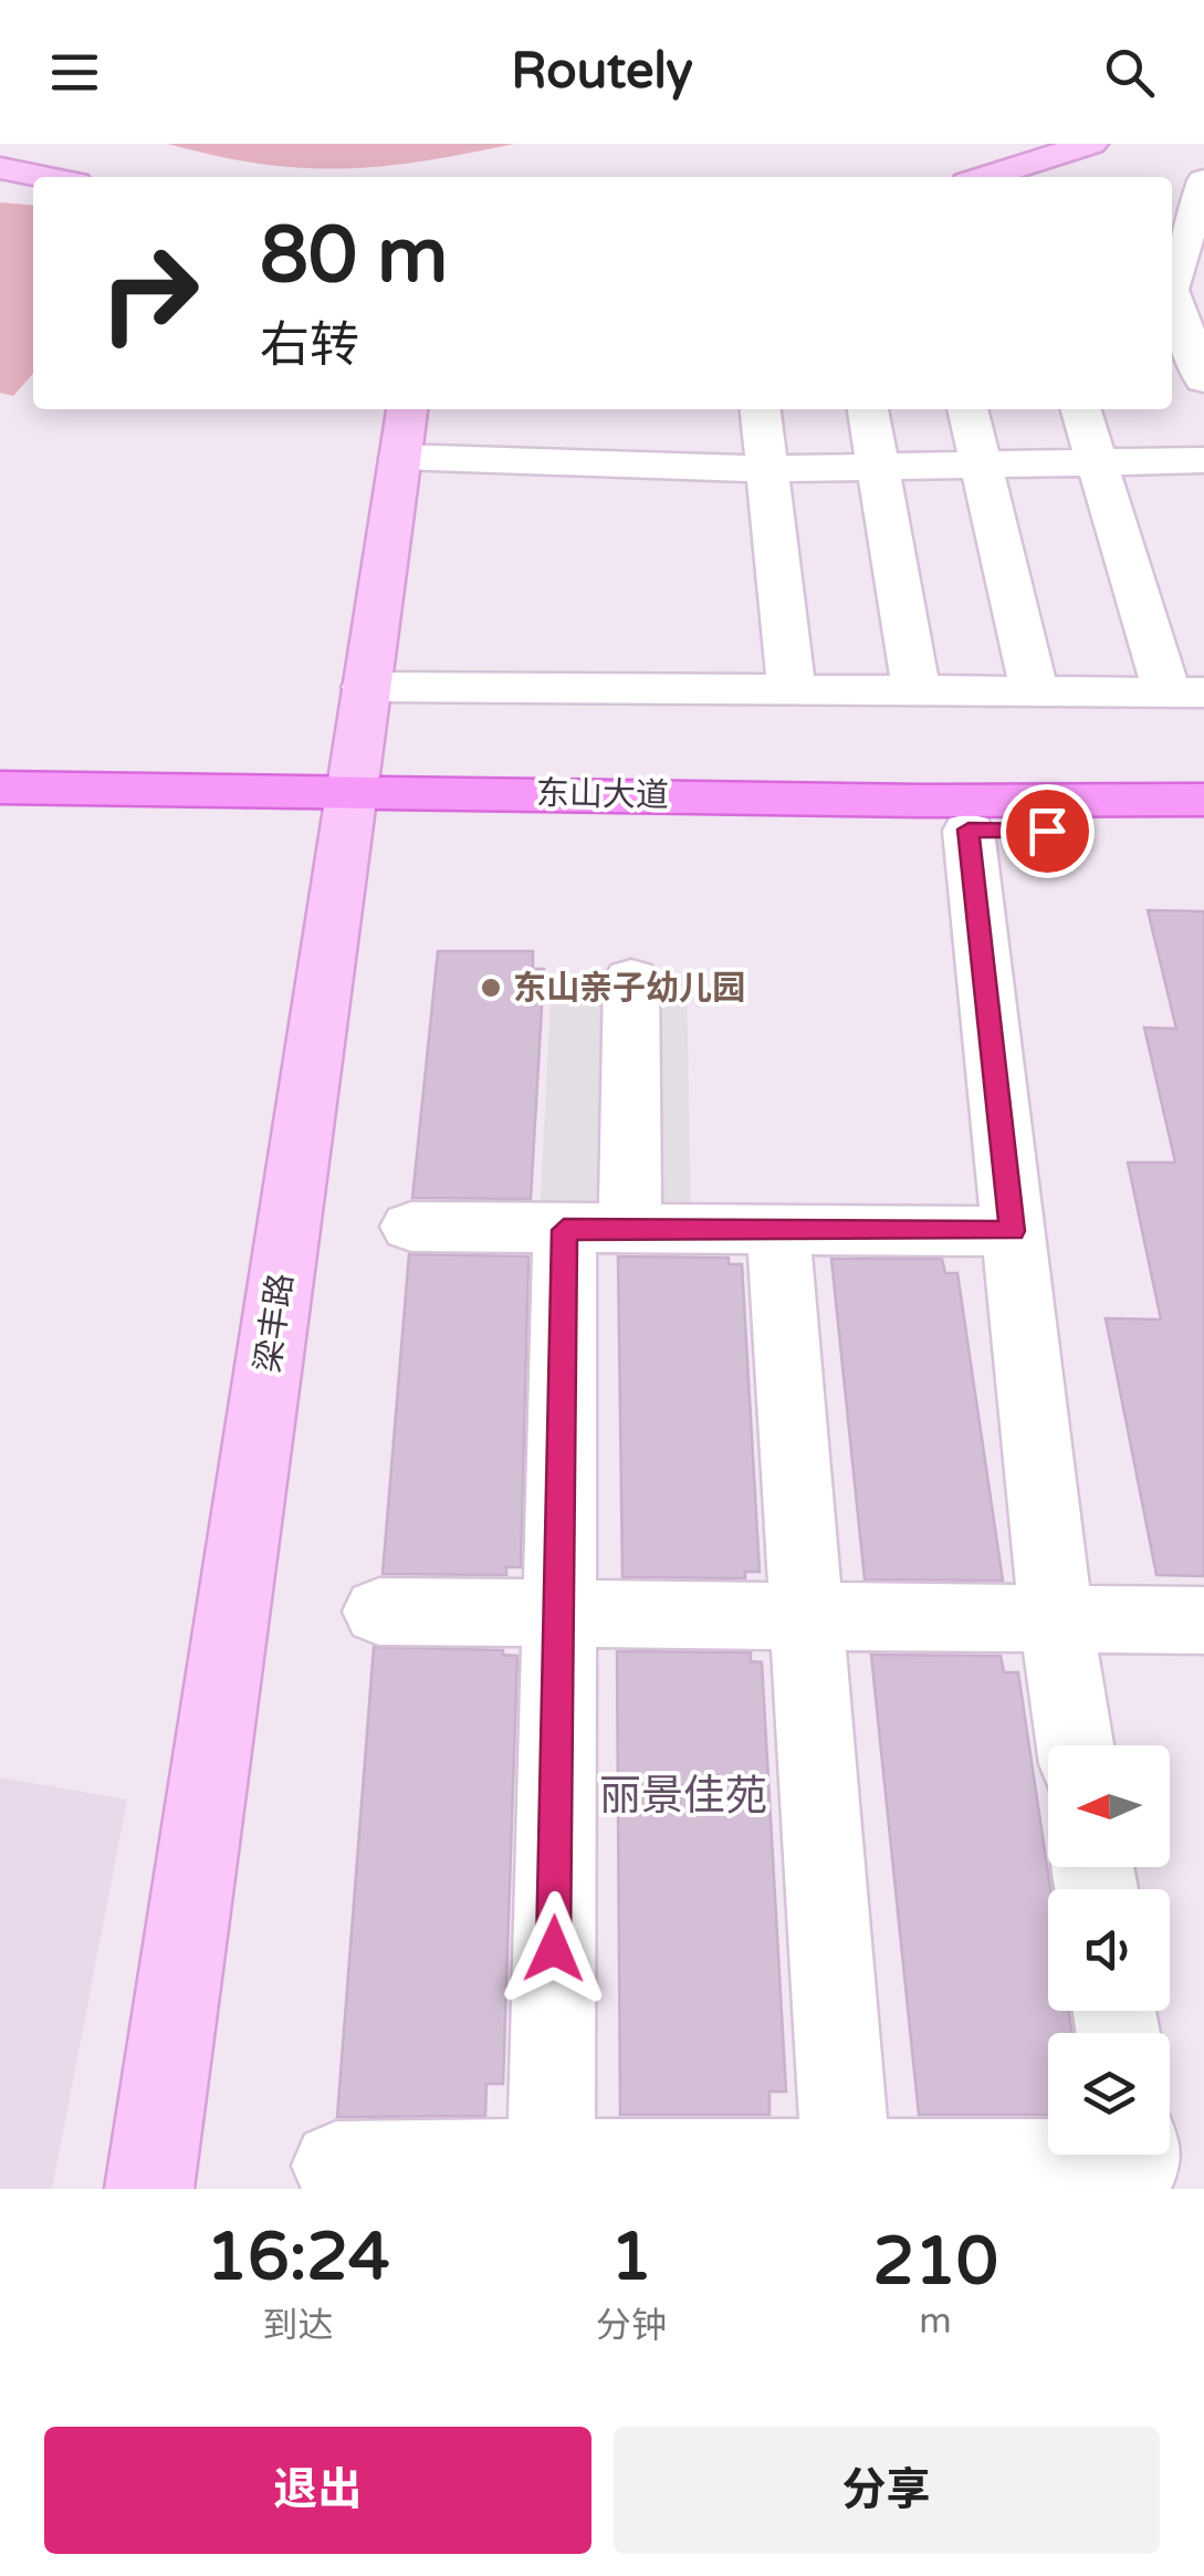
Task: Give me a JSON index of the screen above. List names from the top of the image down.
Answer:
{
  "streets": {
    "main road": ["东山大道"],
    "street": ["梁丰路"]
  },
  "crossings": [
    ["东山大道", "梁丰路"]
  ],
  "districts": ["丽景佳苑"],
  "places": ["东山亲子幼儿园"],
  "north": "left",
  "page": {
    "header": "Routely",
    "turn": ["80 m", "右转"],
    "eta": [
      "16:24",
      "到达",
      "1",
      "分钟",
      "210",
      "m"
    ],
    "buttons": ["退出", "分享"]
  }
}
